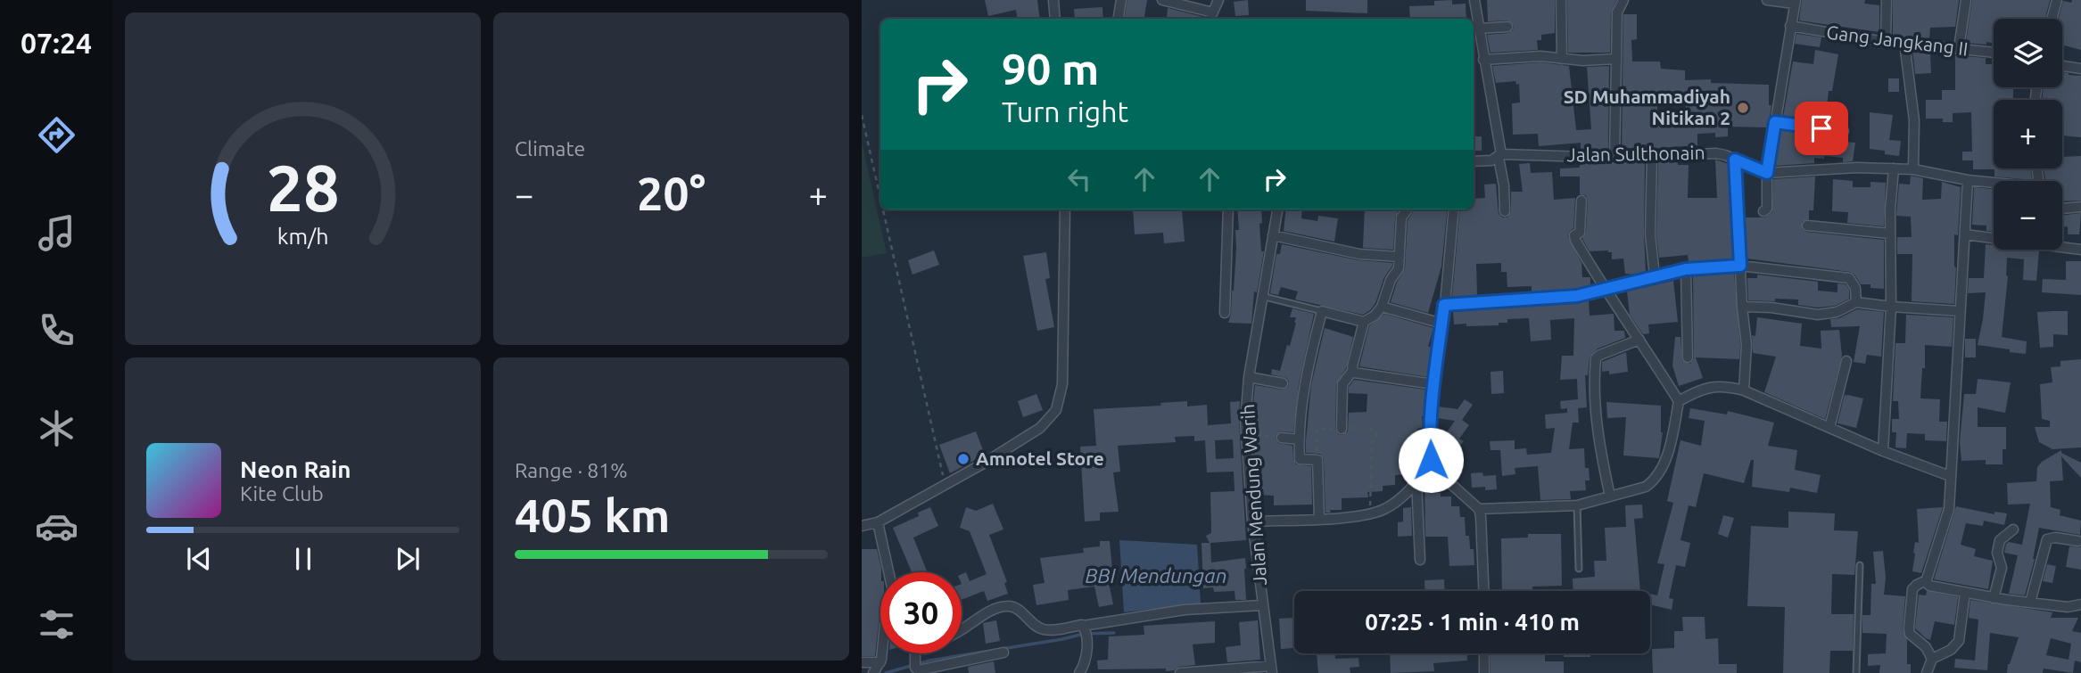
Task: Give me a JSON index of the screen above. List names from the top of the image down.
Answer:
{
  "streets": {
    "street": ["Gang Jangkang II", "Jalan Sulthonain", "Jalan Mendung Warih"]
  },
  "water": ["BBI Mendungan"],
  "places": ["SD Muhammadiyah Nitikan 2", "Amnotel Store"],
  "page": {
    "tabs": "07:24",
    "tile": [
      "Climate",
      ["Range · 81%", "405 km"]
    ],
    "map_buttons": ["+", "−"],
    "turn": ["90 m", "Turn right"],
    "heat": ["−", "20°", "+"],
    "song": ["Neon Rain", "Kite Club"],
    "limit": "30",
    "trip": "07:25 · 1 min · 410 m",
    "gauge": ["28", "km/h"]
  }
}
